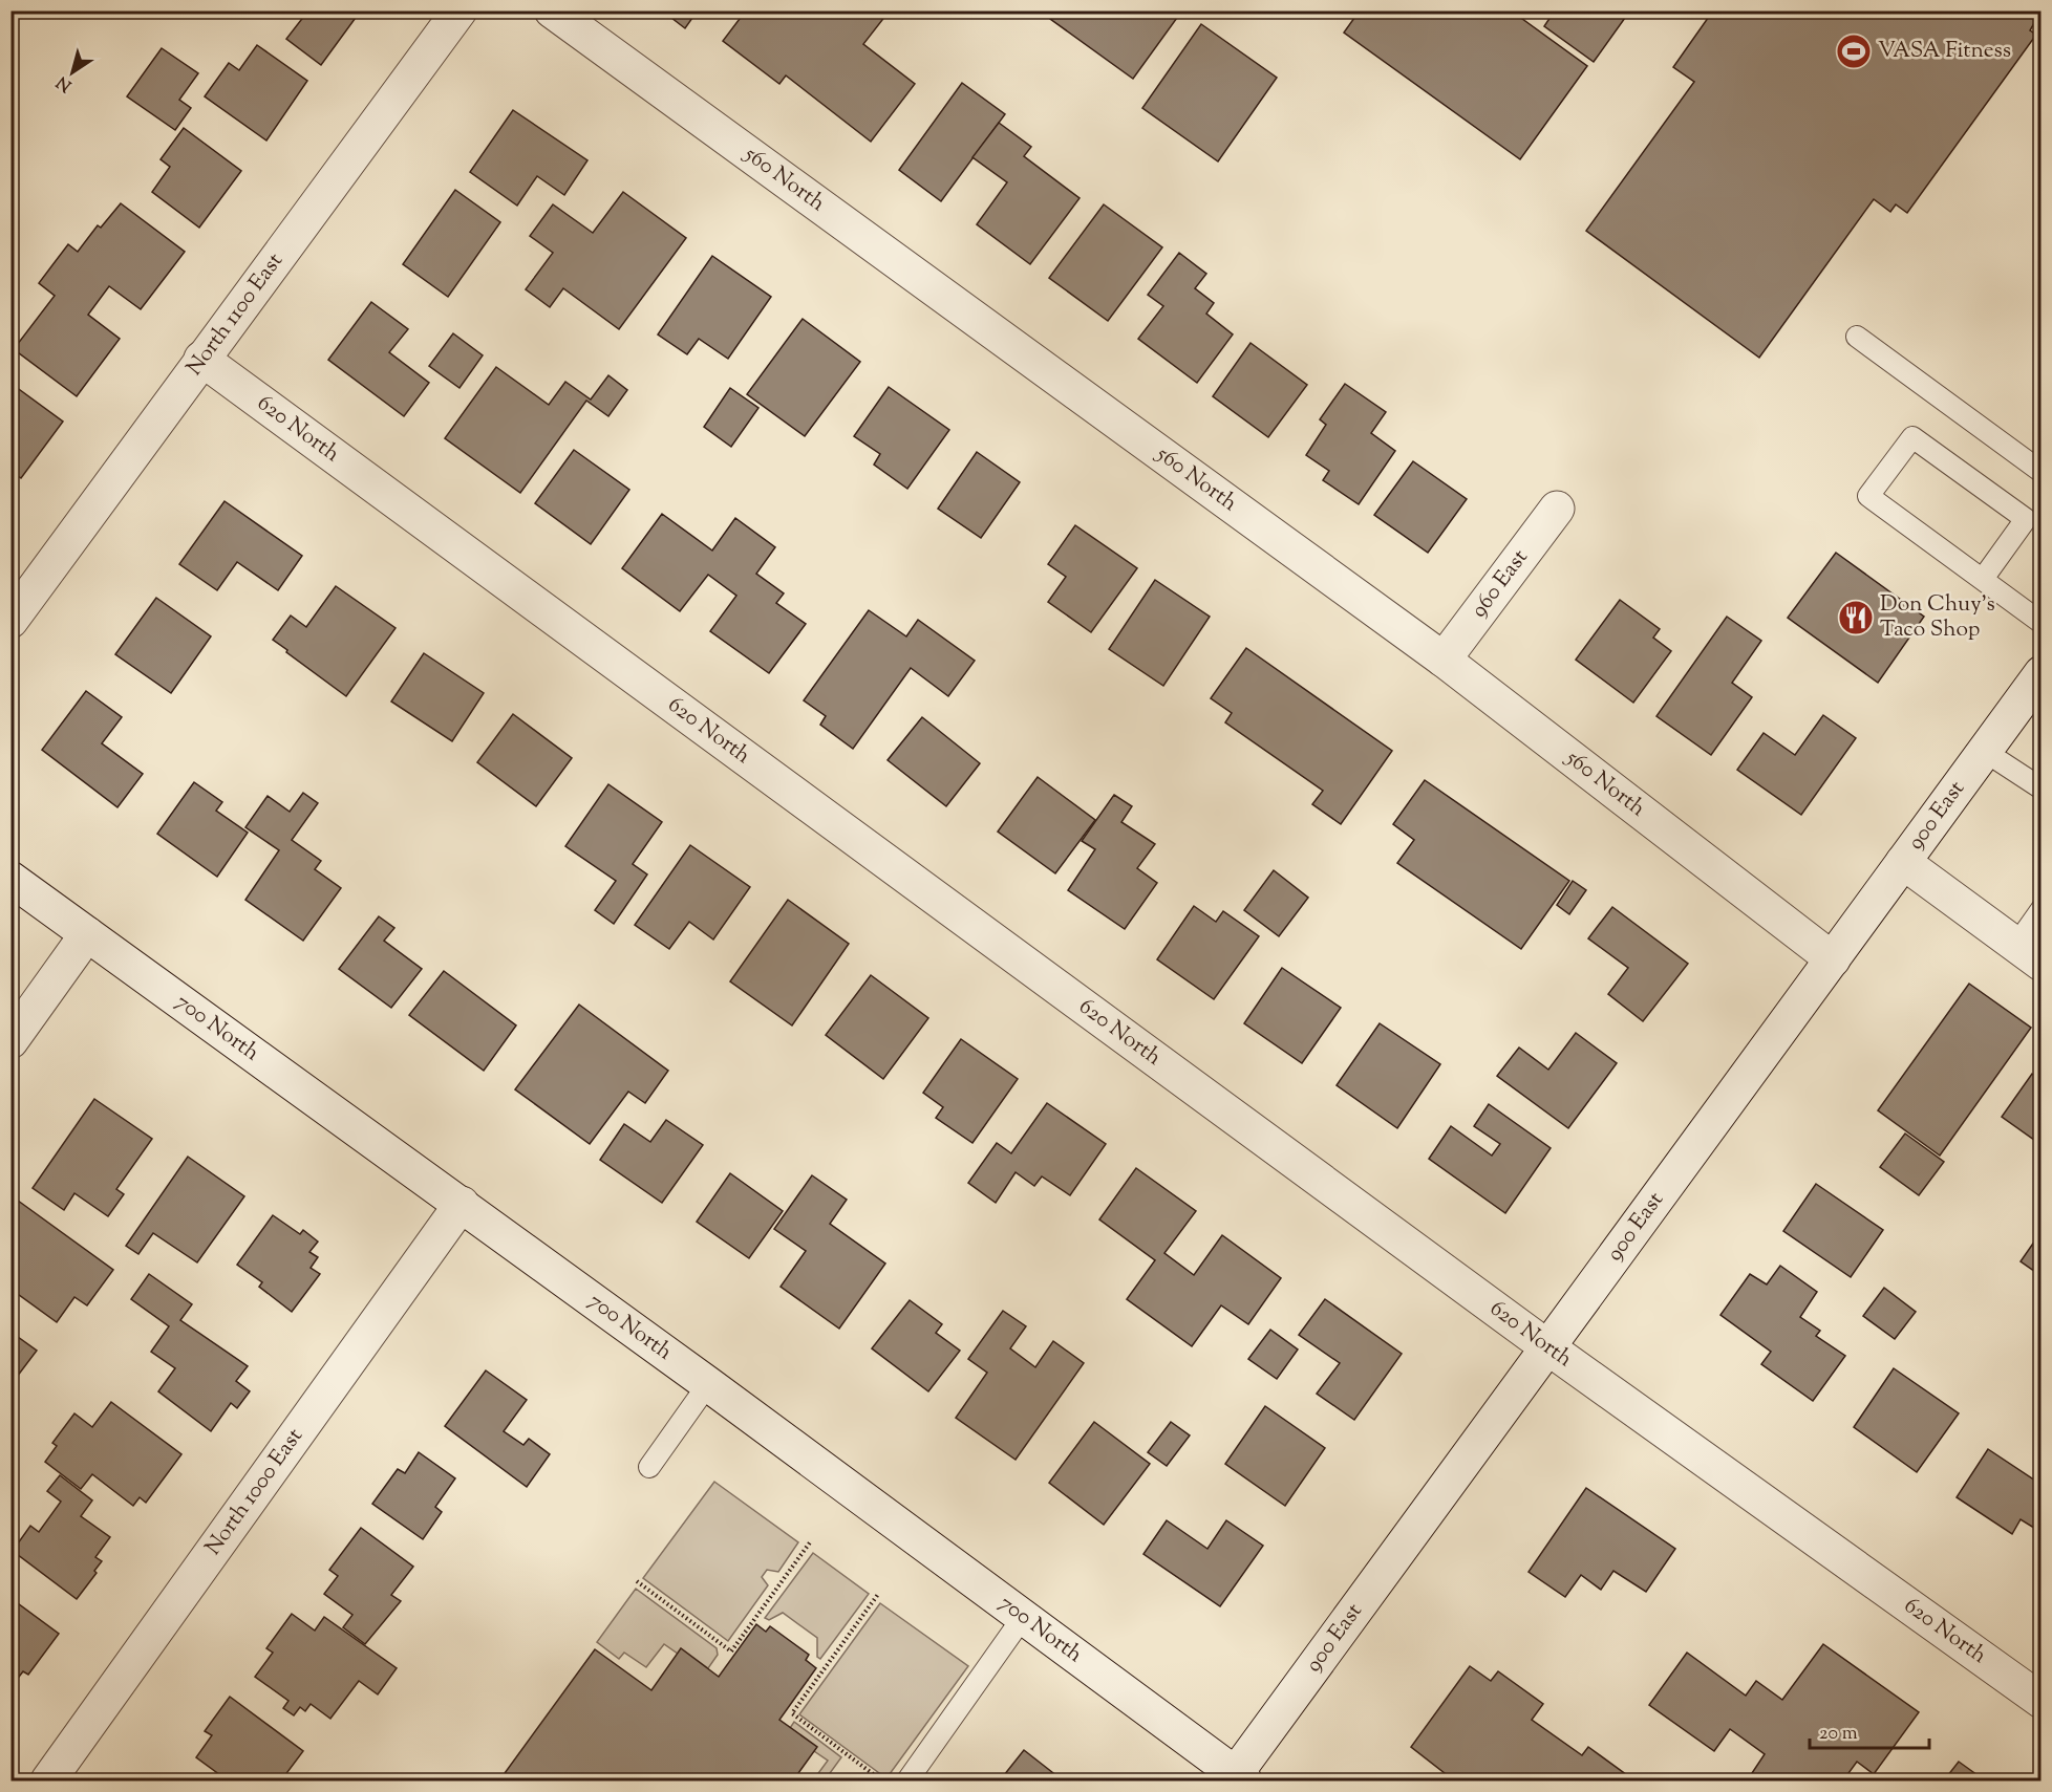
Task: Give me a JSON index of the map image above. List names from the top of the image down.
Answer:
{
  "streets": {
    "street": [
      "560 North",
      "North 1100 East",
      "620 North",
      "960 East",
      "900 East",
      "700 North",
      "North 1000 East"
    ]
  },
  "crossings": [
    ["560 North", "960 East"],
    ["560 North", "900 East"],
    ["North 1100 East", "620 North"],
    ["620 North", "900 East"],
    ["900 East", "700 North"],
    ["700 North", "North 1000 East"]
  ],
  "places": {
    "sports": ["VASA Fitness"],
    "restaurant": ["Don Chuy’s Taco Shop"]
  },
  "scale_bar": "20 m",
  "north": "bottom left"
}
